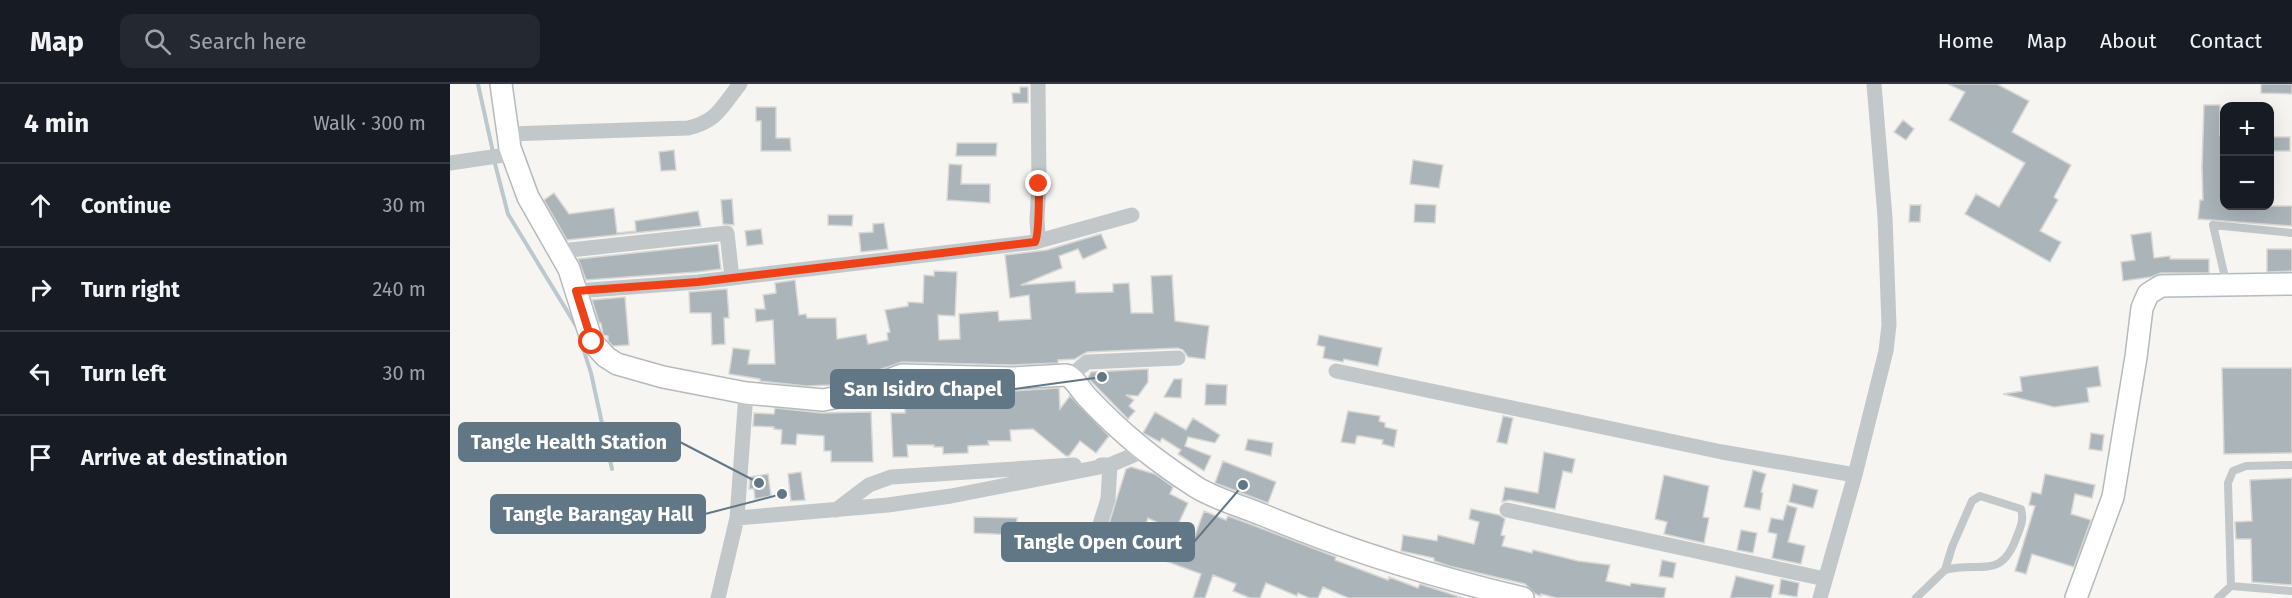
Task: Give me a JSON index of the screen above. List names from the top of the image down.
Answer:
{
  "places": [
    "San Isidro Chapel",
    "Tangle Health Station",
    "Tangle Open Court",
    "Tangle Barangay Hall"
  ],
  "page": {
    "header": "Map",
    "search": "Search here",
    "nav": [
      "Home",
      "Map",
      "About",
      "Contact"
    ],
    "heading": ["4 min", "Walk · 300 m"],
    "map_buttons": ["+", "−"],
    "list": [
      ["Continue", "30 m"],
      ["Turn right", "240 m"],
      ["Turn left", "30 m"],
      "Arrive at destination"
    ]
  }
}
